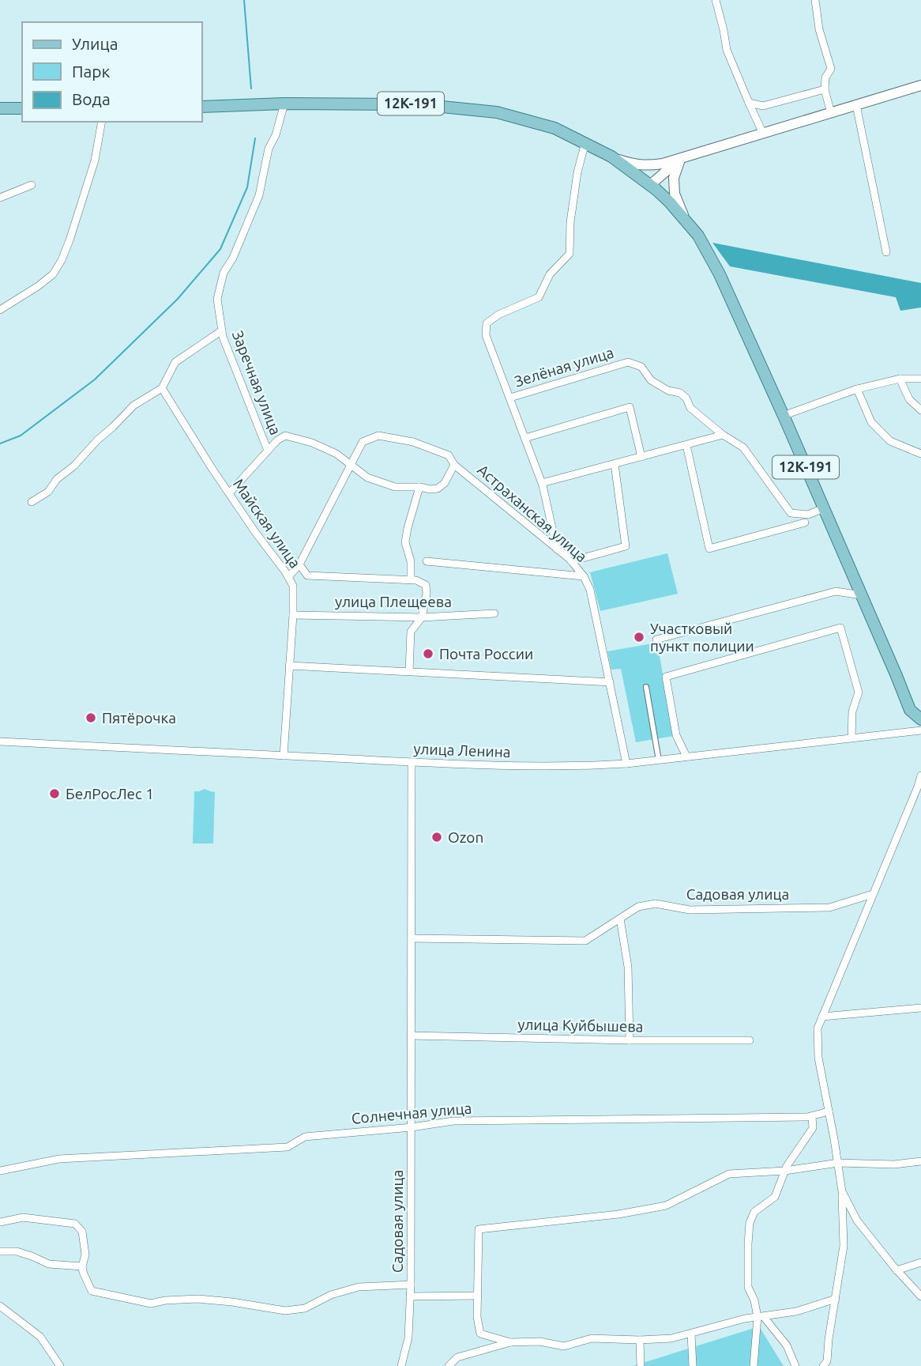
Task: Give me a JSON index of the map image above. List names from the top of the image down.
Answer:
{
  "streets": {
    "main road": ["12К-191"],
    "street": [
      "Зелёная улица",
      "Заречная улица",
      "Астраханская улица",
      "Майская улица",
      "улица Плещеева",
      "улица Ленина",
      "Садовая улица",
      "улица Куйбышева",
      "Солнечная улица"
    ]
  },
  "crossings": [
    ["12К-191", "Зелёная улица"],
    ["12К-191", "Заречная улица"],
    ["Астраханская улица", "Майская улица"],
    ["Астраханская улица", "улица Ленина"],
    ["Майская улица", "улица Плещеева"],
    ["Майская улица", "улица Ленина"],
    ["улица Ленина", "Садовая улица"],
    ["Садовая улица", "улица Куйбышева"],
    ["Садовая улица", "Солнечная улица"]
  ],
  "places": [
    "Участковый пункт полиции",
    "Почта России",
    "Пятёрочка",
    "БелРосЛес 1",
    "Ozon"
  ],
  "legend": ["Улица", "Парк", "Вода"]
}
